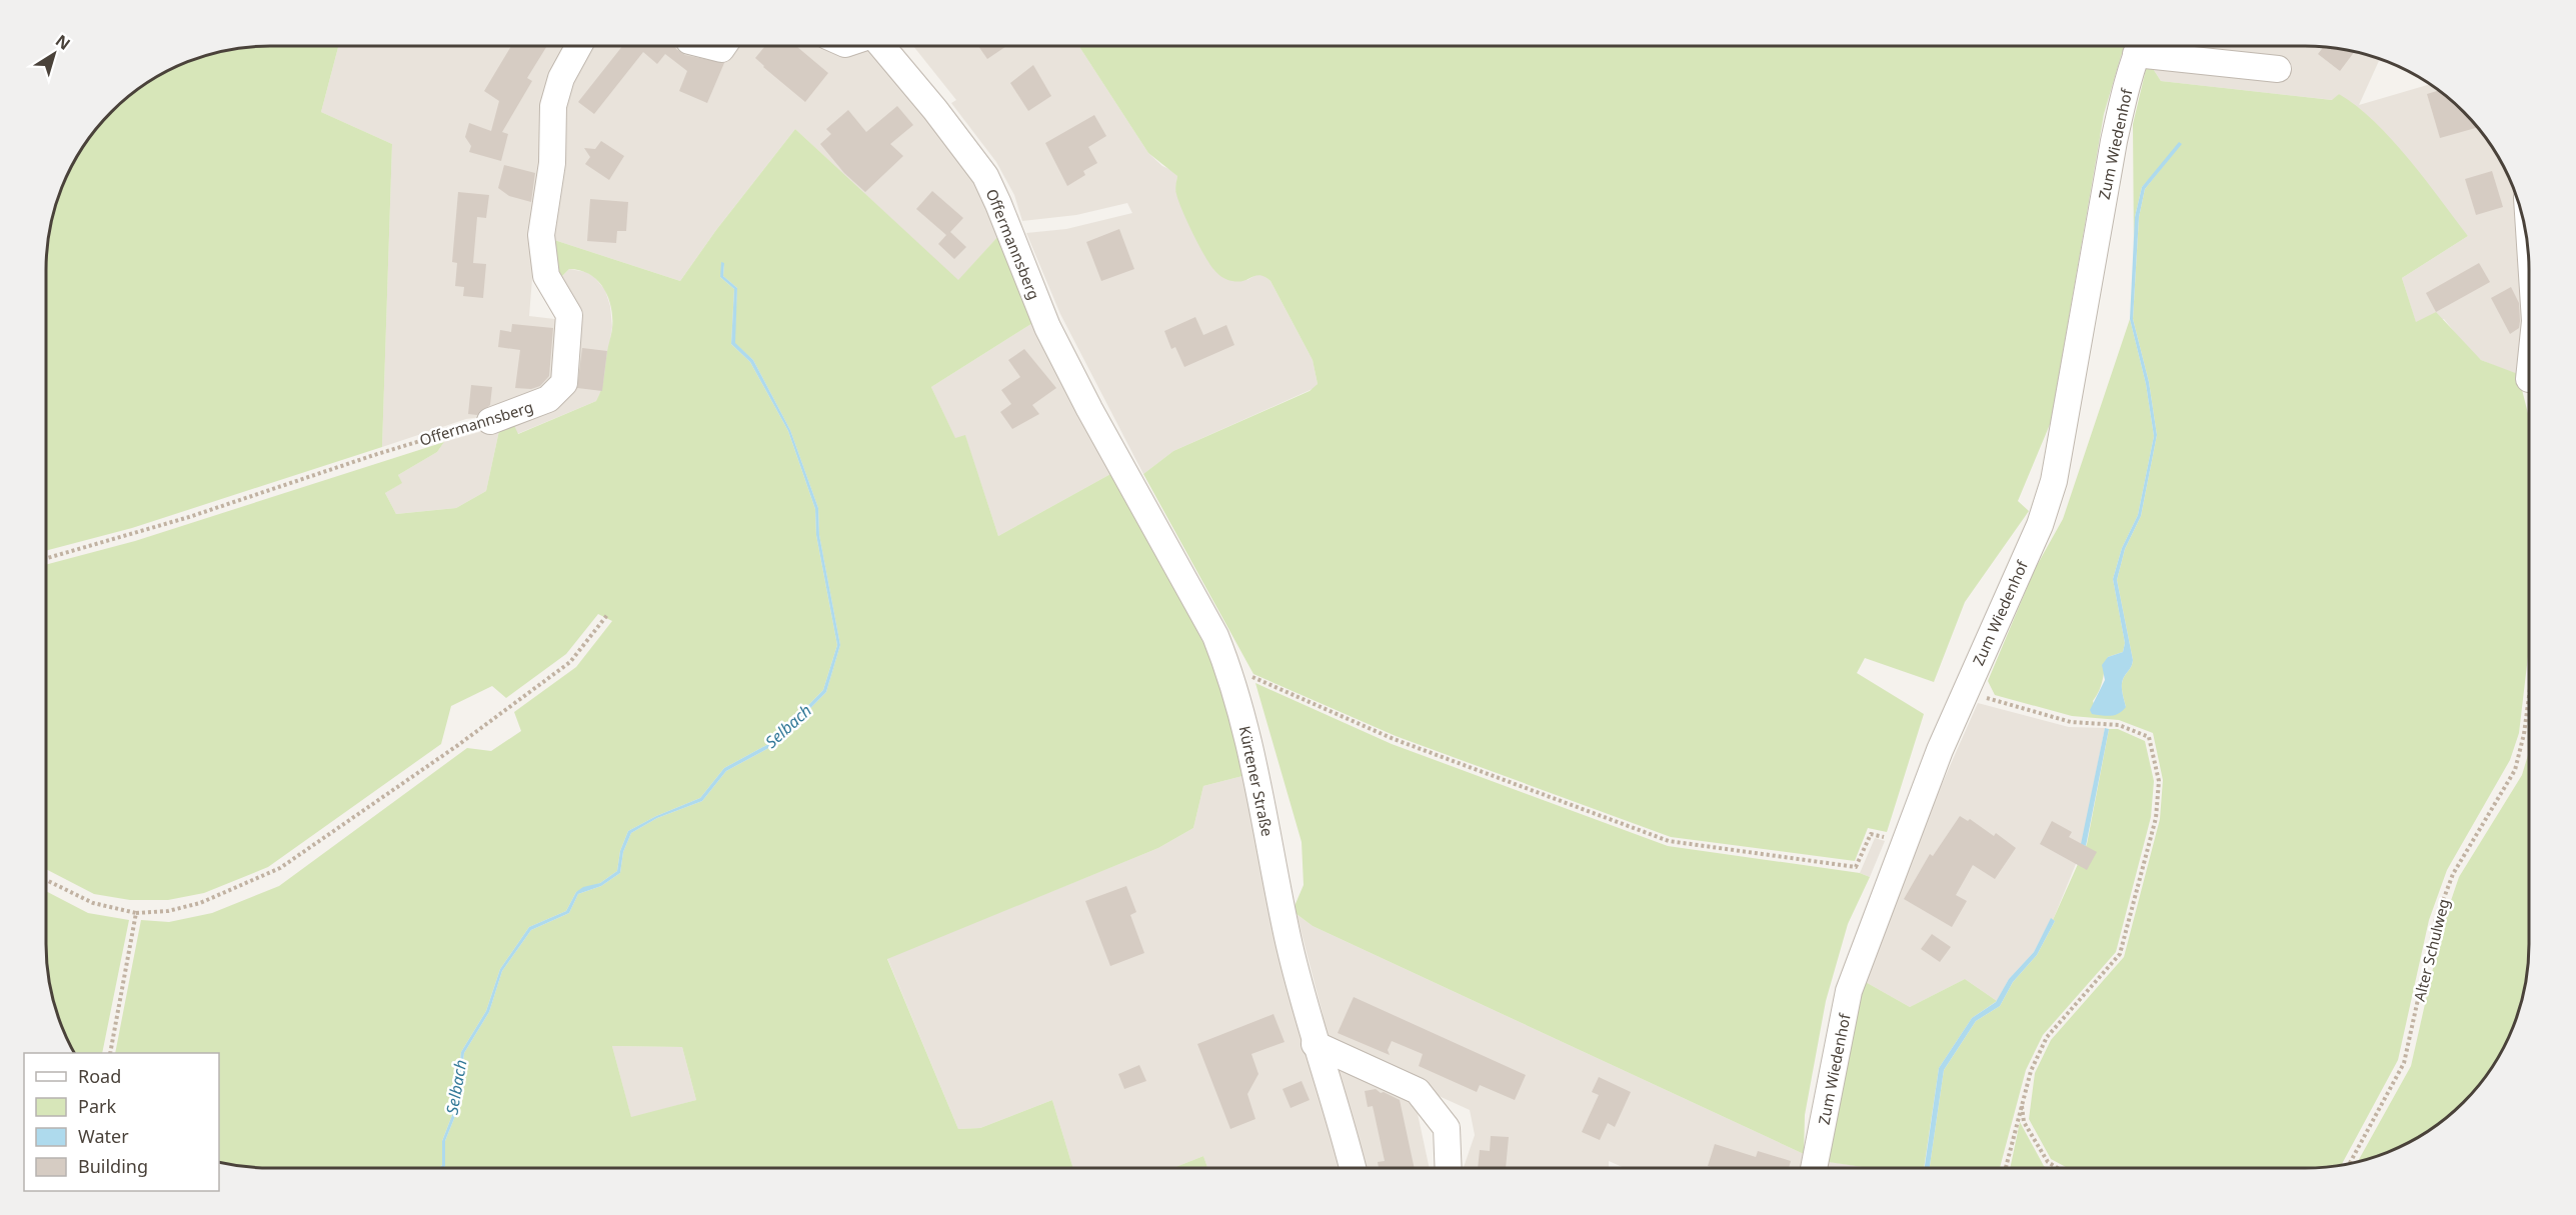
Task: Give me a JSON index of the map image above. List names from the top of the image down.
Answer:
{
  "streets": {
    "street": ["Zum Wiedenhof", "Offermannsberg", "Kürtener Straße"],
    "path": ["Alter Schulweg"]
  },
  "crossings": [
    ["Offermannsberg", "Kürtener Straße"]
  ],
  "water": ["Selbach"],
  "legend": [
    "Road",
    "Park",
    "Water",
    "Building"
  ],
  "north": "top right"
}
